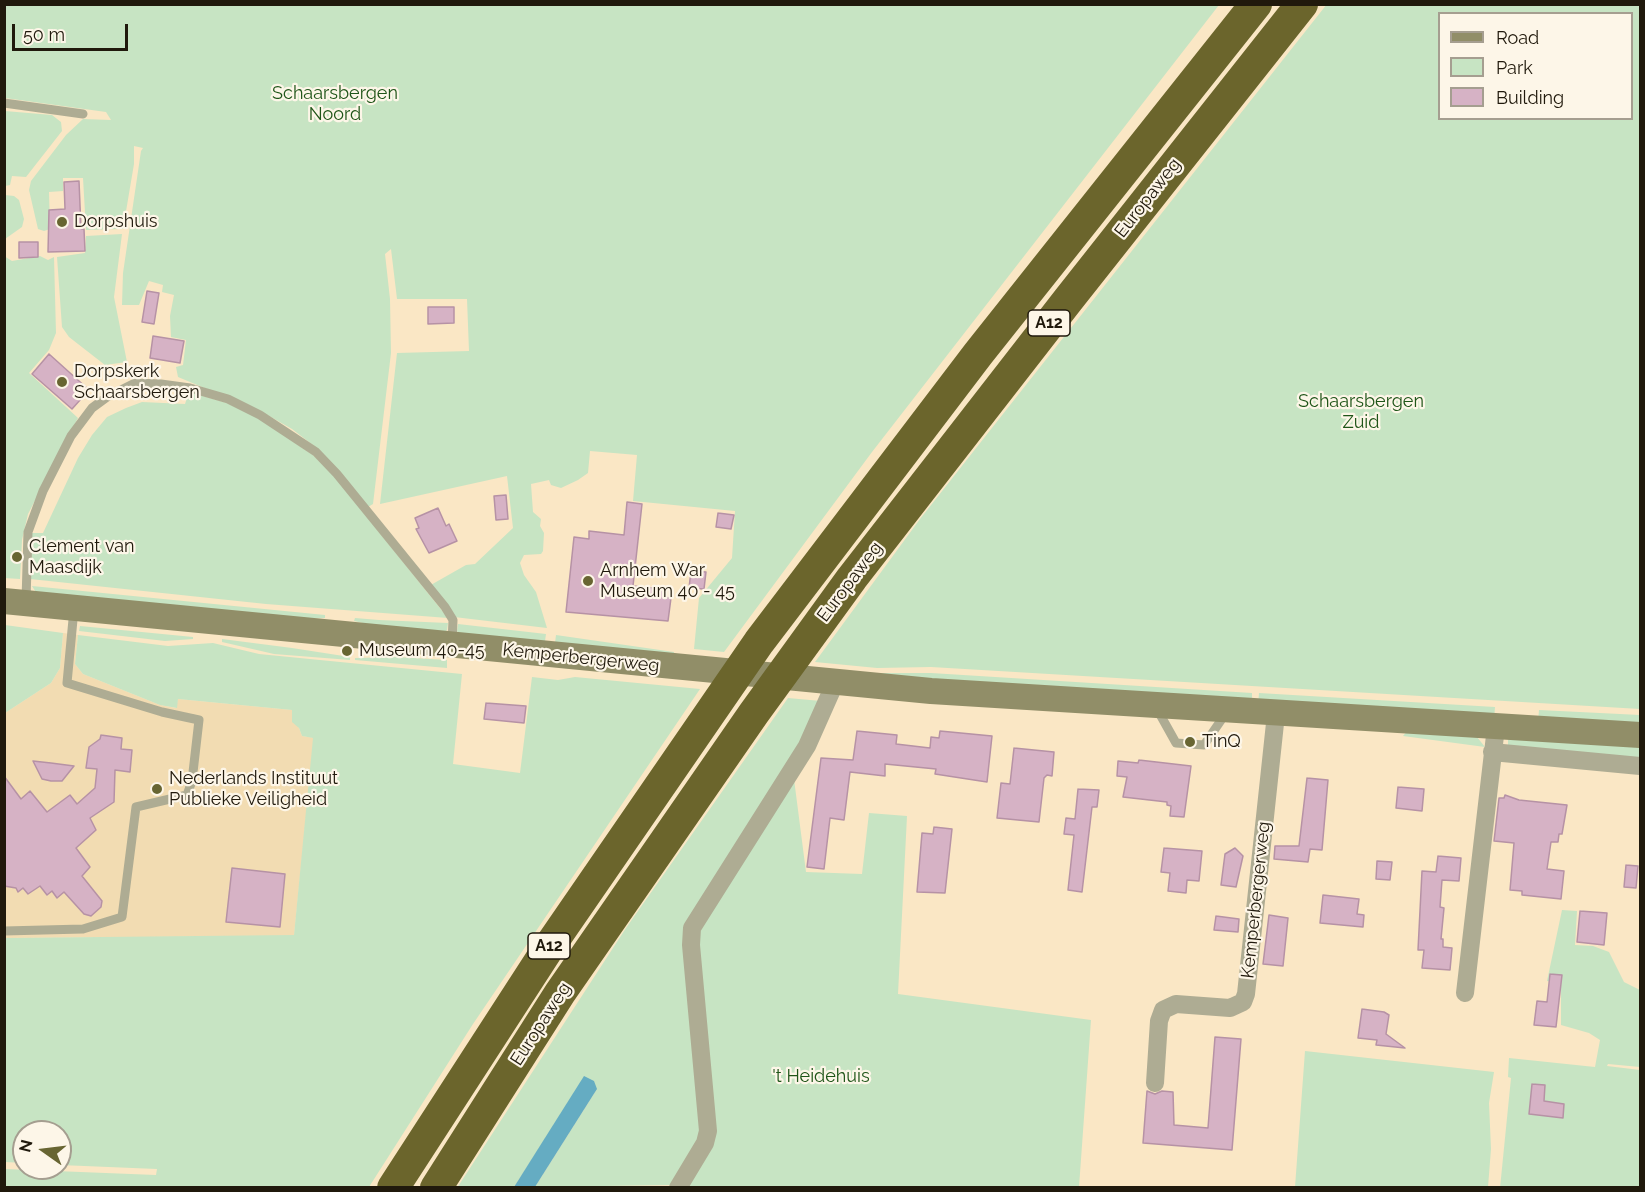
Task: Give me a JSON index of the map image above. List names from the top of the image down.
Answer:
{
  "streets": {
    "highway": ["Europaweg", "A12"],
    "main road": ["Kemperbergerweg"]
  },
  "crossings": [
    ["Europaweg", "A12"]
  ],
  "parks": ["Schaarsbergen Noord", "Schaarsbergen Zuid", "'t Heidehuis"],
  "places": [
    "Dorpshuis",
    "Dorpskerk Schaarsbergen",
    "Clement van Maasdijk",
    "Arnhem War Museum 40 - 45",
    "Museum 40-45",
    "TinQ",
    "Nederlands Instituut Publieke Veiligheid"
  ],
  "legend": ["Road", "Park", "Building"],
  "scale_bar": "50 m",
  "north": "left"
}
